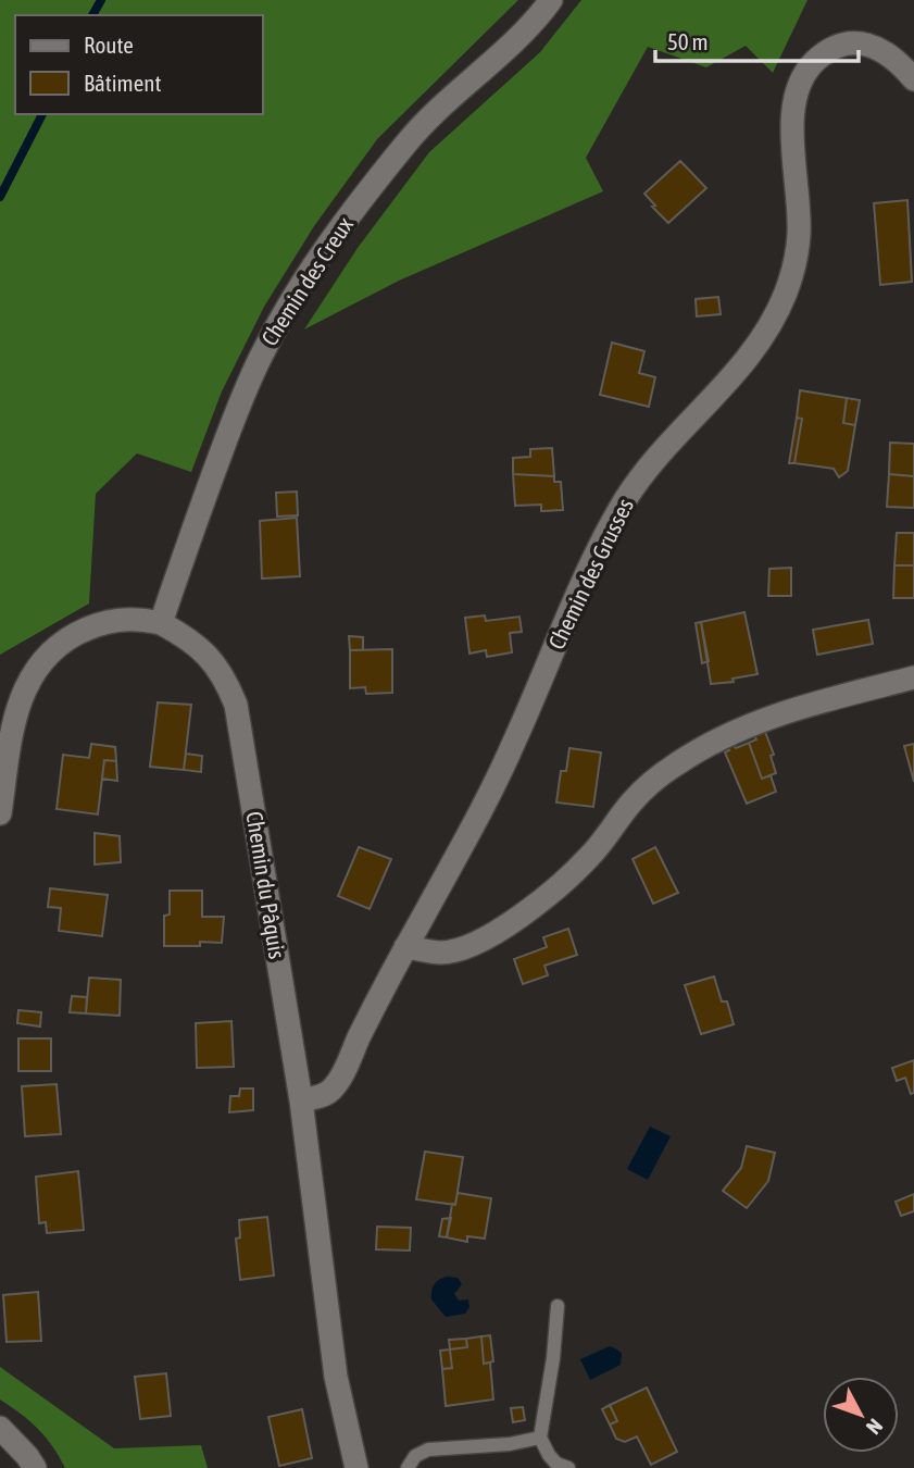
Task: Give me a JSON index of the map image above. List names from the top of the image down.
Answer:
{
  "streets": {
    "street": ["Chemin des Creux", "Chemin des Grusses", "Chemin du Pâquis"]
  },
  "crossings": [
    ["Chemin des Creux", "Chemin du Pâquis"],
    ["Chemin des Grusses", "Chemin du Pâquis"]
  ],
  "legend": ["Route", "Bâtiment"],
  "scale_bar": "50 m",
  "north": "bottom right"
}
